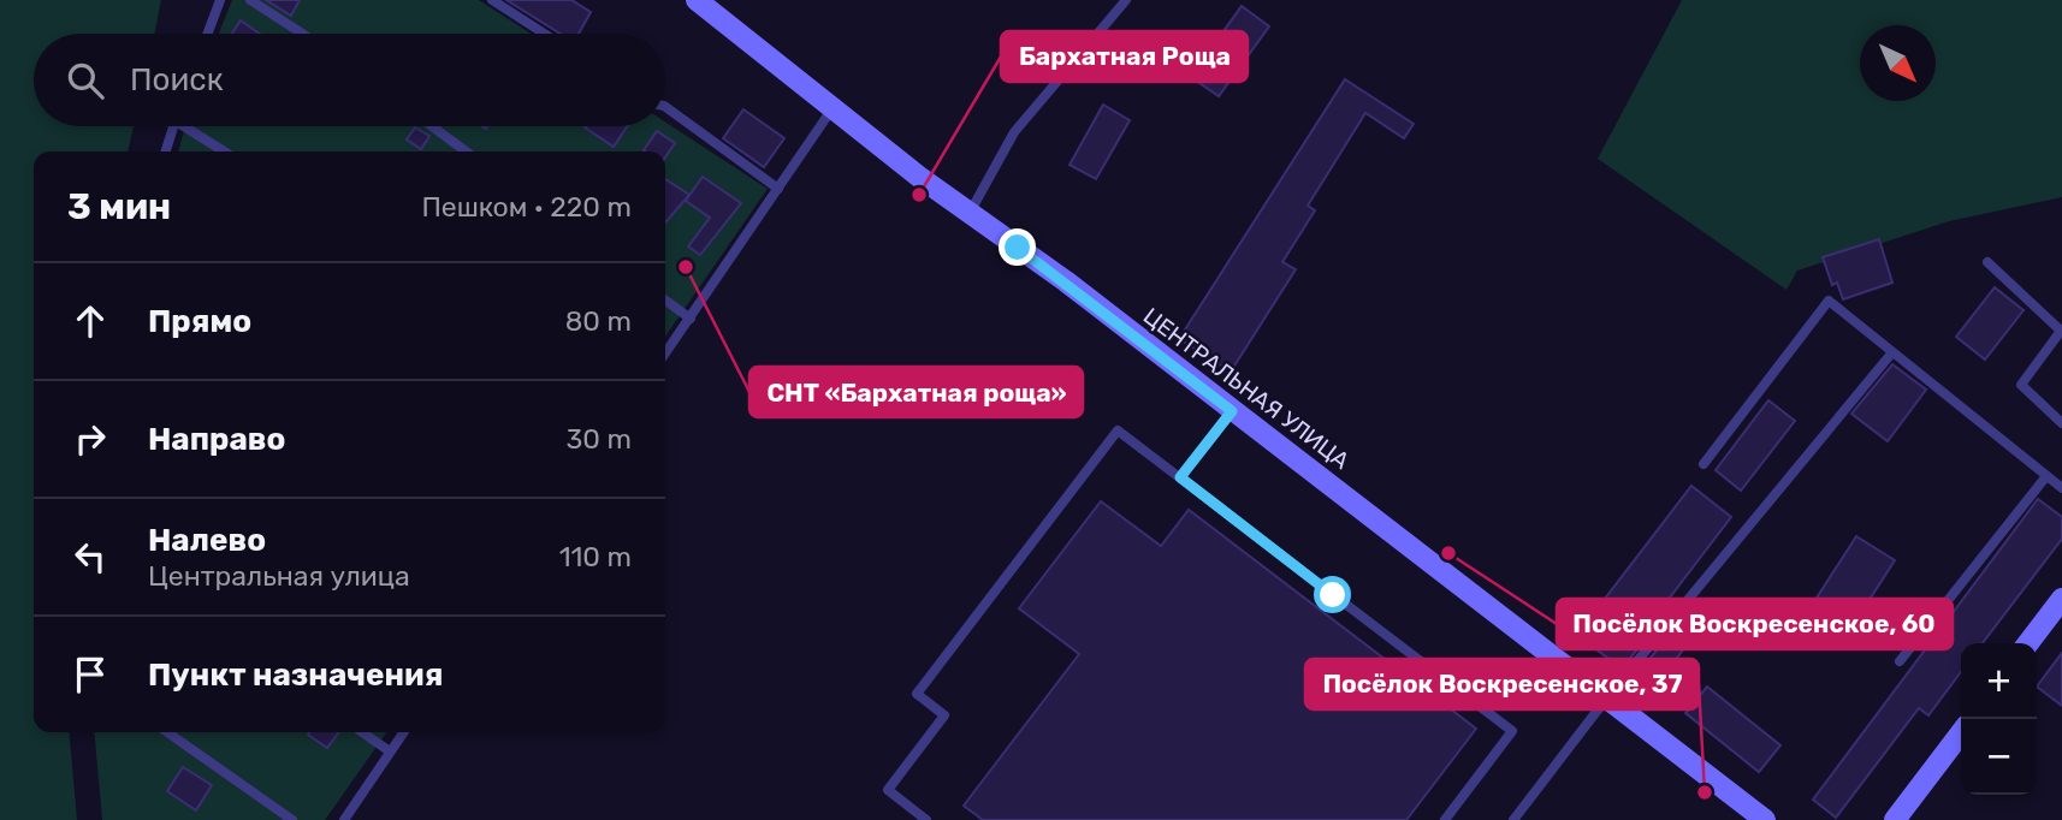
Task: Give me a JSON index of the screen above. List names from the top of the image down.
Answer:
{
  "streets": {
    "main road": ["ЦЕНТРАЛЬНАЯ УЛИЦА"]
  },
  "places": [
    "Бархатная Роща",
    "СНТ «Бархатная роща»",
    "Посёлок Воскресенское, 60",
    "Посёлок Воскресенское, 37"
  ],
  "north": "bottom right",
  "page": {
    "search": "Поиск",
    "heading": ["3 мин", "Пешком · 220 m"],
    "list": [
      ["Прямо", "80 m"],
      ["Направо", "30 m"],
      ["Налево", "Центральная улица", "110 m"],
      "Пункт назначения"
    ],
    "map_buttons": ["+", "−"]
  }
}
